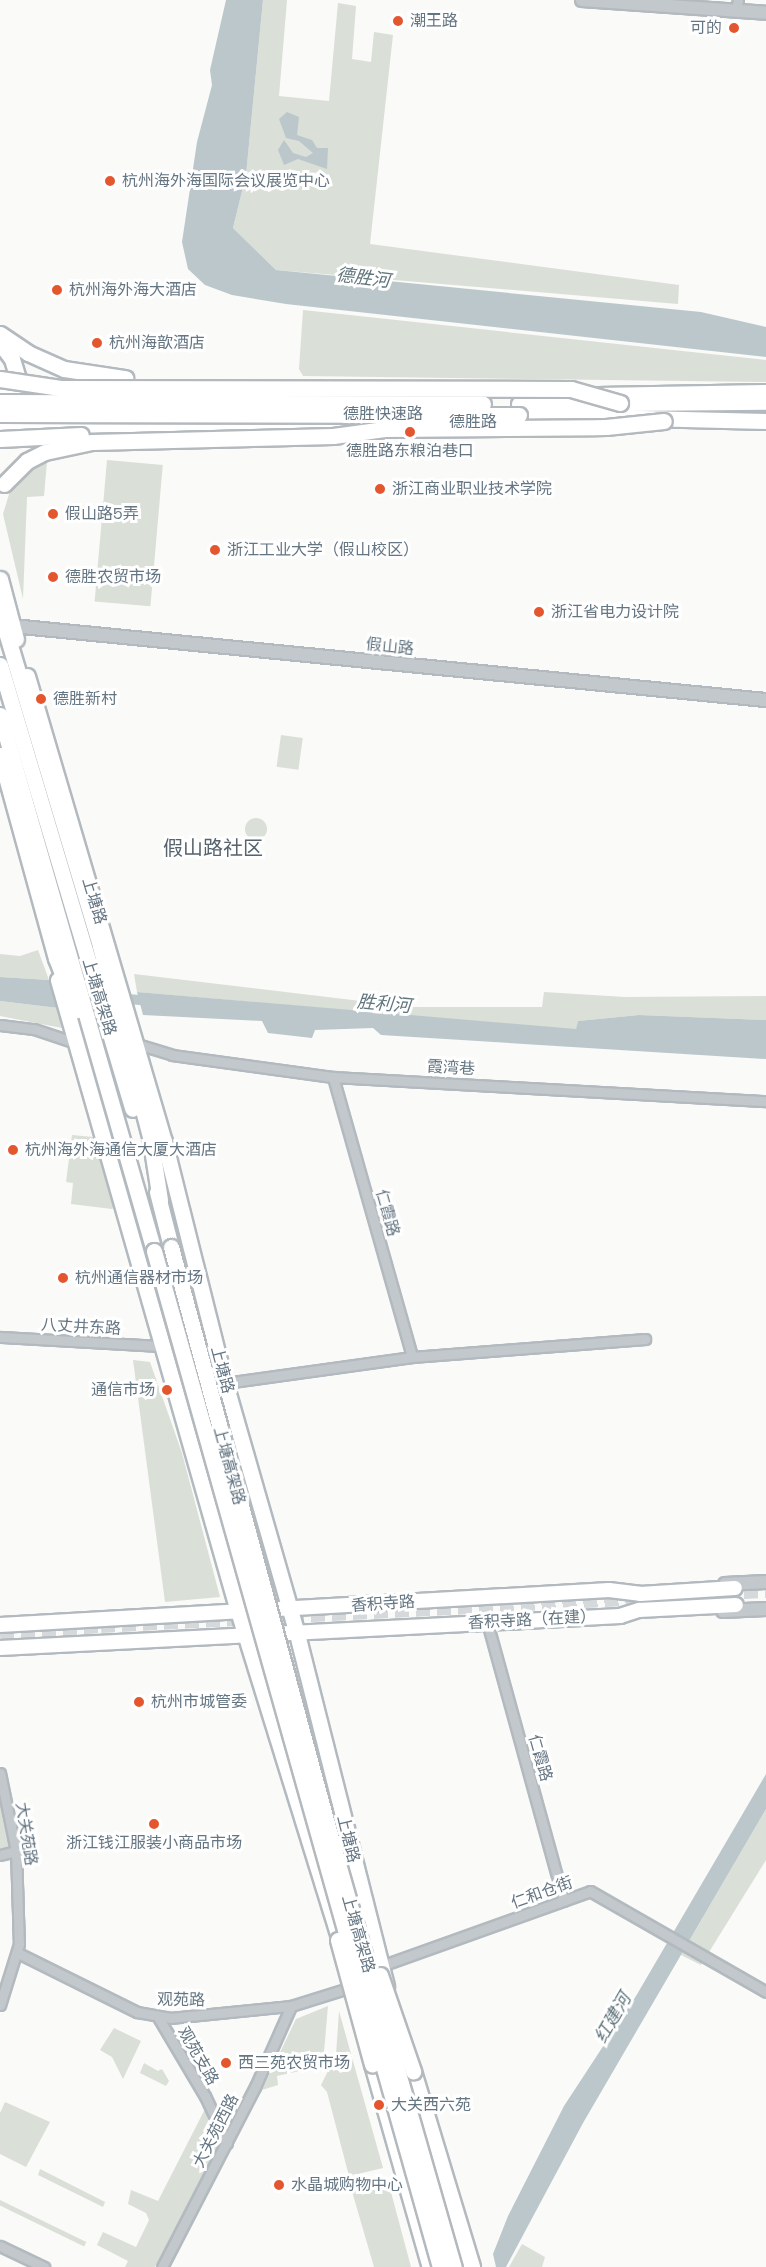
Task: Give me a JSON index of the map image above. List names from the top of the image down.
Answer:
{
  "streets": {
    "main road": [
      "德胜快速路",
      "德胜路",
      "上塘路",
      "上塘高架路",
      "香积寺路",
      "香积寺路（在建）"
    ],
    "street": [
      "假山路",
      "霞湾巷",
      "仁霞路",
      "八丈井东路",
      "大关苑路",
      "仁和仓街",
      "观苑路",
      "观苑支路",
      "大关苑西路"
    ]
  },
  "crossings": [
    ["假山路", "上塘路"],
    ["上塘路", "霞湾巷"],
    ["上塘路", "香积寺路"],
    ["上塘路", "香积寺路（在建）"],
    ["上塘路", "仁和仓街"],
    ["霞湾巷", "仁霞路"],
    ["仁霞路", "香积寺路（在建）"],
    ["仁霞路", "仁和仓街"],
    ["大关苑路", "观苑路"],
    ["观苑路", "观苑支路"],
    ["观苑路", "大关苑西路"],
    ["观苑支路", "大关苑西路"]
  ],
  "districts": ["假山路社区"],
  "water": ["德胜河", "胜利河", "红建河"],
  "places": [
    "潮王路",
    "可的",
    "杭州海外海国际会议展览中心",
    "杭州海外海大酒店",
    "杭州海歆酒店",
    "德胜路东粮泊巷口",
    "浙江商业职业技术学院",
    "假山路5弄",
    "浙江工业大学（假山校区）",
    "德胜农贸市场",
    "浙江省电力设计院",
    "德胜新村",
    "杭州海外海通信大厦大酒店",
    "杭州通信器材市场",
    "通信市场",
    "杭州市城管委",
    "浙江钱江服装小商品市场",
    "西三苑农贸市场",
    "大关西六苑",
    "水晶城购物中心"
  ]
}
